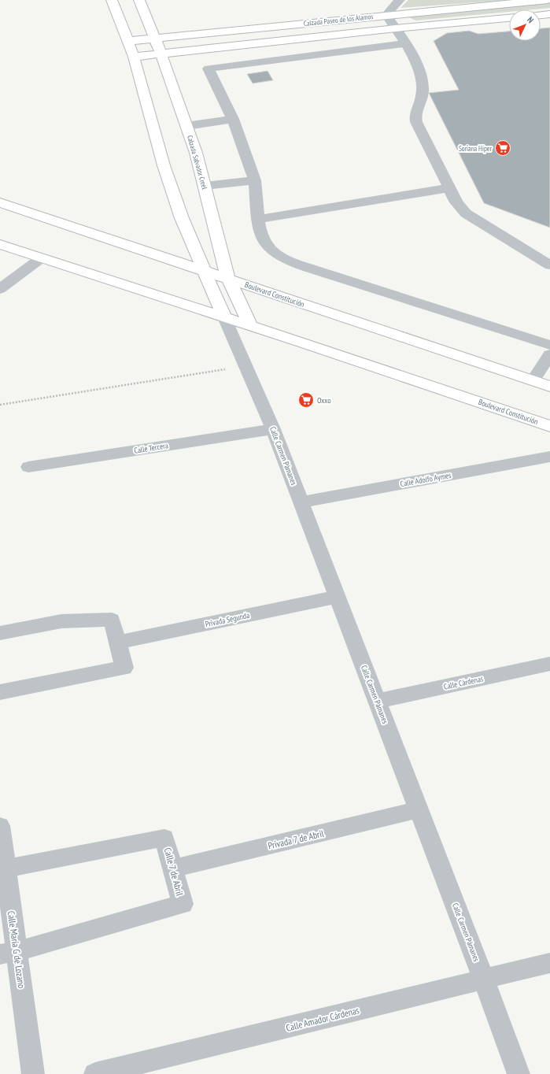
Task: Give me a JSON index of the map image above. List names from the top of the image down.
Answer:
{
  "streets": {
    "main road": ["Calzada Paseo de los Álamos", "Calzada Salvador Creel", "Boulevard Constitución"],
    "street": [
      "Calle Tercera",
      "Calle Carmen Pámanes",
      "Calle Adolfo Aymes",
      "Privada Segunda",
      "Calle Cárdenas",
      "Privada 7 de Abril",
      "Calle 7 de Abril",
      "Calle María G de Lozano",
      "Calle Amador Cárdenas"
    ]
  },
  "crossings": [
    ["Calzada Paseo de los Álamos", "Calzada Salvador Creel"],
    ["Calzada Salvador Creel", "Boulevard Constitución"],
    ["Boulevard Constitución", "Calle Carmen Pámanes"],
    ["Calle Tercera", "Calle Carmen Pámanes"],
    ["Calle Carmen Pámanes", "Calle Adolfo Aymes"],
    ["Calle Carmen Pámanes", "Privada Segunda"],
    ["Calle Carmen Pámanes", "Calle Cárdenas"],
    ["Calle Carmen Pámanes", "Privada 7 de Abril"],
    ["Calle Carmen Pámanes", "Calle Amador Cárdenas"],
    ["Privada 7 de Abril", "Calle 7 de Abril"],
    ["Calle 7 de Abril", "Calle María G de Lozano"]
  ],
  "places": {
    "supermarket": ["Soriana Híper", "Oxxo"]
  },
  "north": "top right"
}
